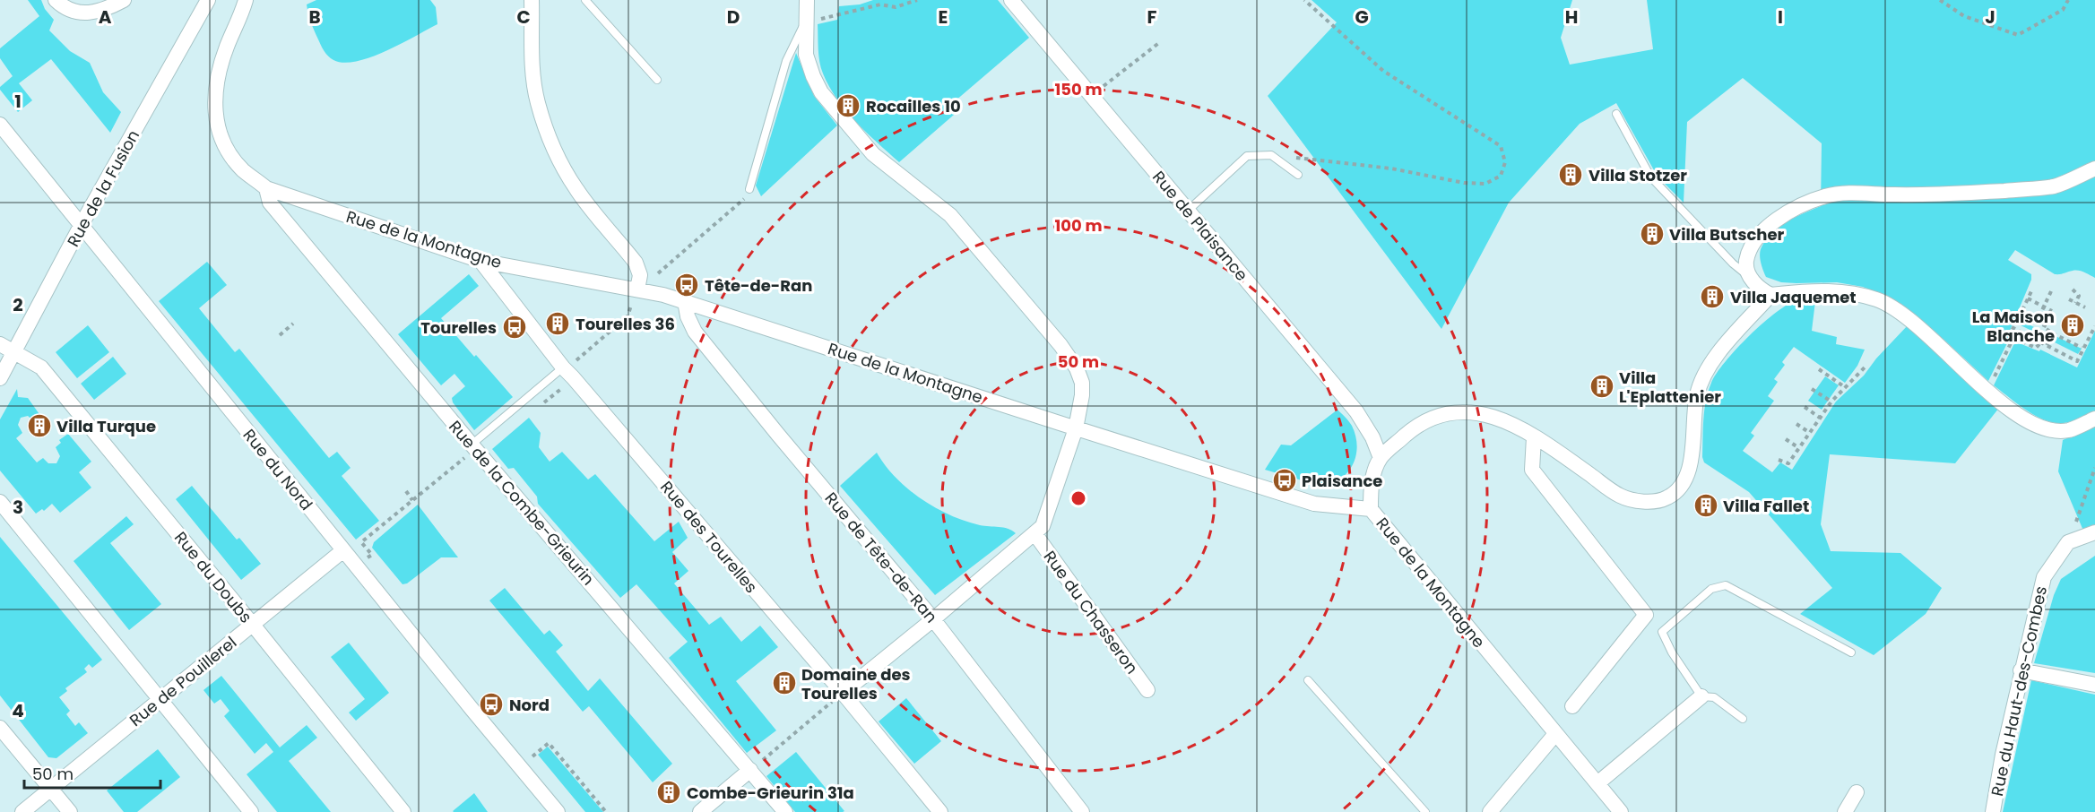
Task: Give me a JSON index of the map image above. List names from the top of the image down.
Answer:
{
  "streets": {
    "street": [
      "Rue de la Fusion",
      "Rue de Plaisance",
      "Rue de la Montagne",
      "Rue du Nord",
      "Rue de la Combe-Grieurin",
      "Rue des Tourelles",
      "Rue de Tête-de-Ran",
      "Rue du Doubs",
      "Rue du Chasseron",
      "Rue de Pouillerel",
      "Rue du Haut-des-Combes"
    ]
  },
  "crossings": [
    ["Rue de la Fusion", "Rue du Nord"],
    ["Rue de la Fusion", "Rue du Doubs"],
    ["Rue de la Montagne", "Rue de la Combe-Grieurin"],
    ["Rue de la Montagne", "Rue des Tourelles"],
    ["Rue de la Montagne", "Rue de Tête-de-Ran"],
    ["Rue du Nord", "Rue de Pouillerel"],
    ["Rue du Doubs", "Rue de Pouillerel"]
  ],
  "places": {
    "building": [
      "Rocailles 10",
      "Villa Stotzer",
      "Villa Butscher",
      "Villa Jaquemet",
      "Tourelles 36",
      "La Maison Blanche",
      "Villa L'Eplattenier",
      "Villa Turque",
      "Villa Fallet",
      "Domaine des Tourelles",
      "Combe-Grieurin 31a"
    ],
    "bus stop": [
      "Tête-de-Ran",
      "Tourelles",
      "Plaisance",
      "Nord"
    ]
  },
  "scale_bar": "50 m",
  "grid": {
    "columns": [
      "A",
      "B",
      "C",
      "D",
      "E",
      "F",
      "G",
      "H",
      "I",
      "J"
    ],
    "rows": [
      "1",
      "2",
      "3",
      "4"
    ]
  },
  "rings": ["150 m", "100 m", "50 m"]
}
